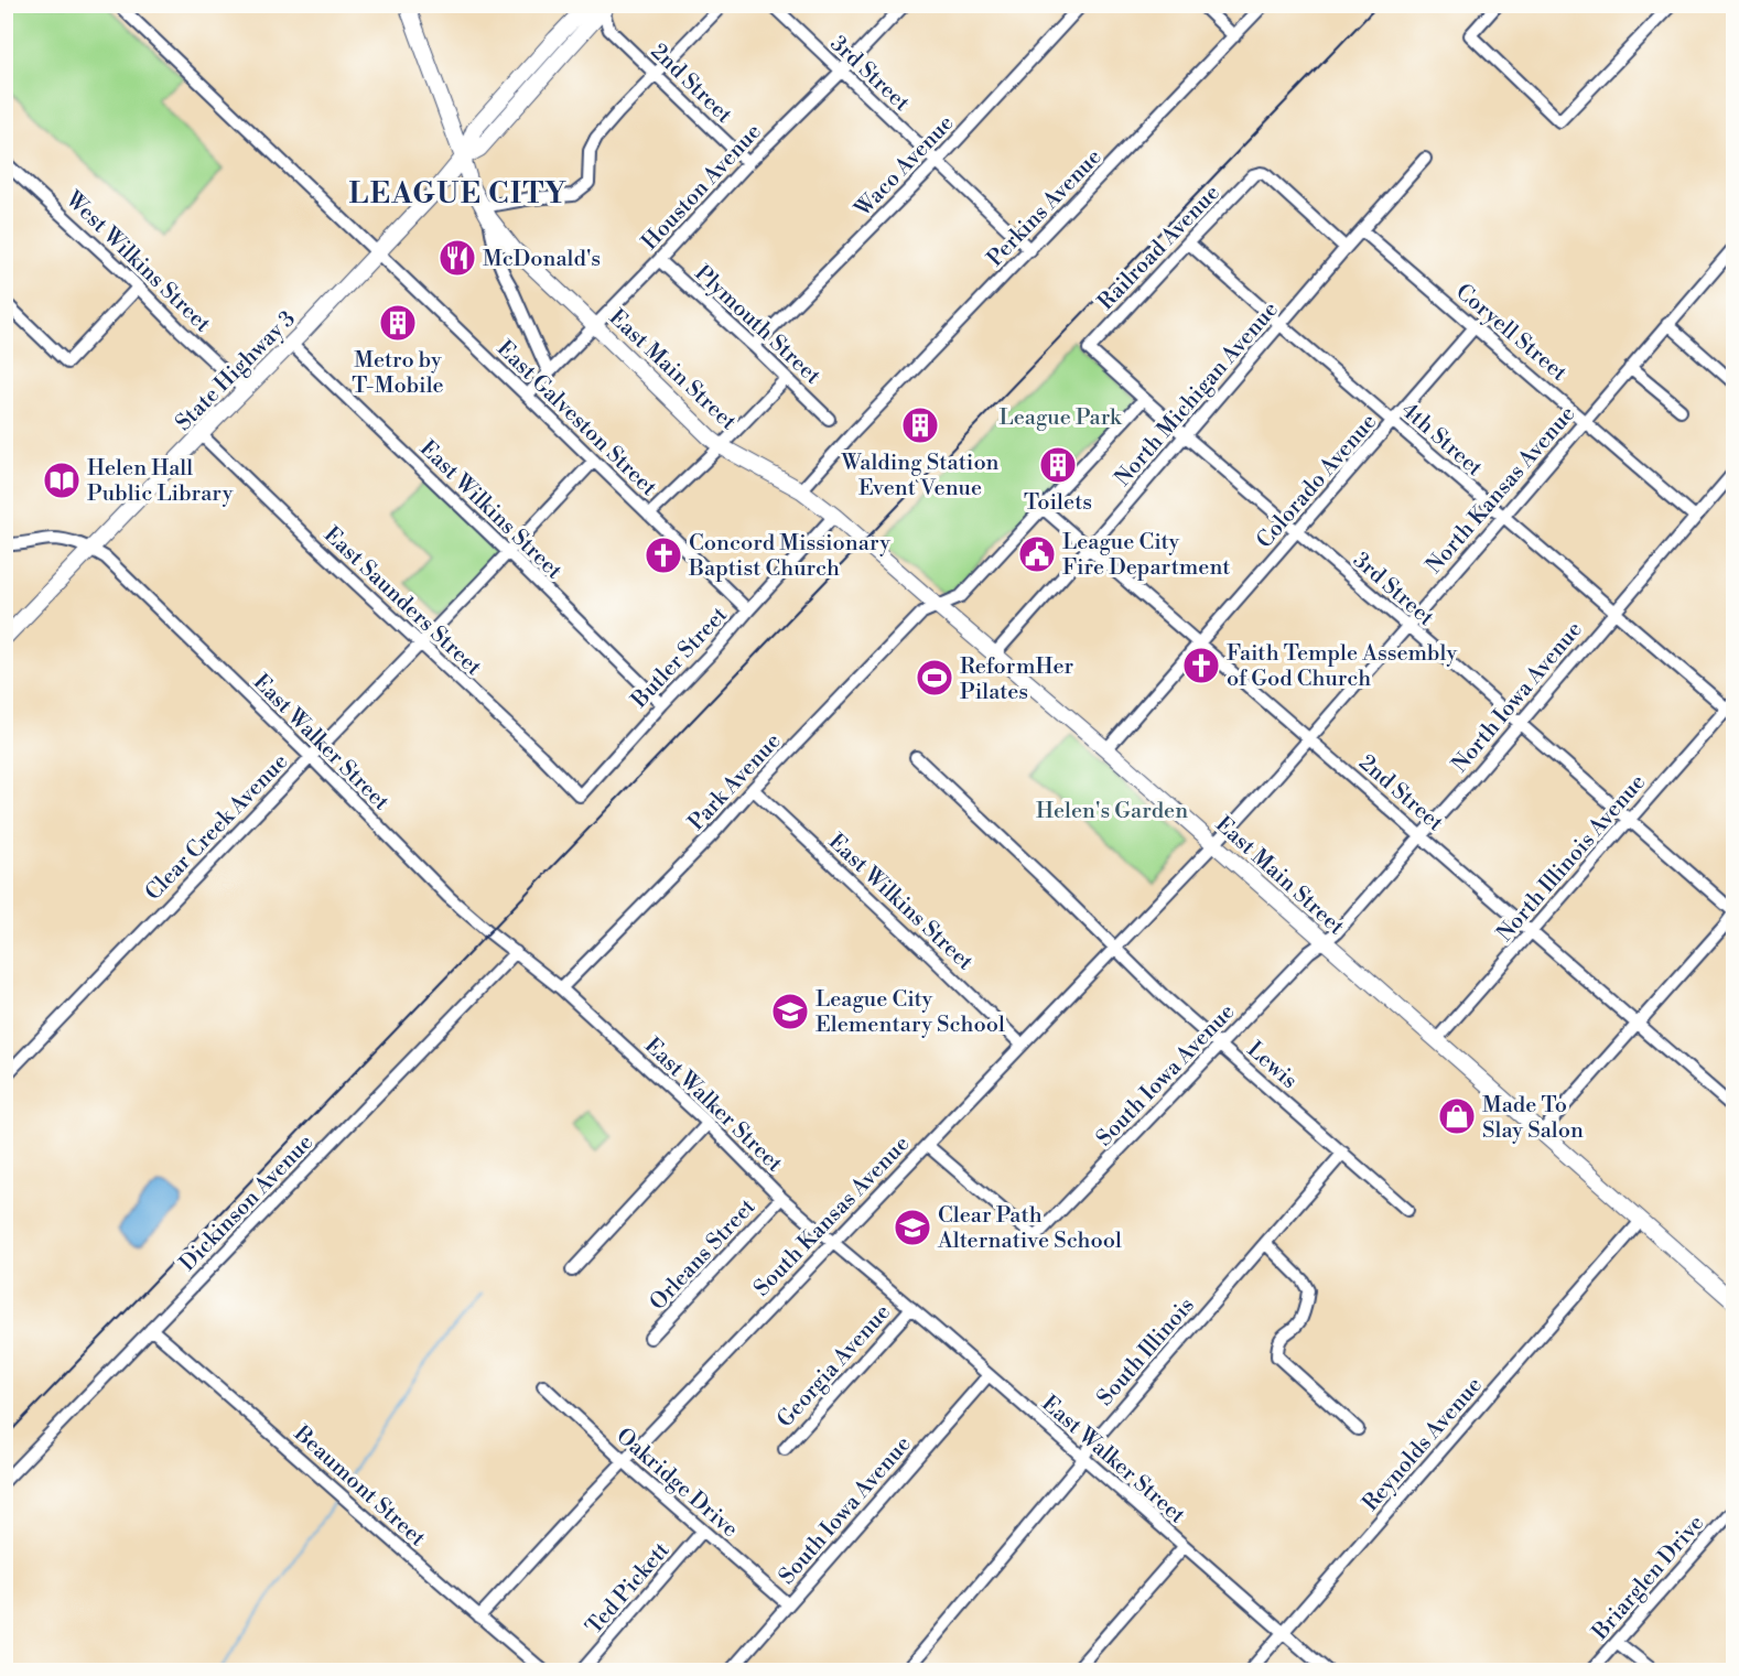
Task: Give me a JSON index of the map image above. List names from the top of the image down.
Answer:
{
  "streets": {
    "main road": ["East Main Street", "State Highway 3"],
    "street": [
      "3rd Street",
      "2nd Street",
      "Waco Avenue",
      "Houston Avenue",
      "Perkins Avenue",
      "Railroad Avenue",
      "West Wilkins Street",
      "Plymouth Street",
      "Coryell Street",
      "North Michigan Avenue",
      "East Galveston Street",
      "4th Street",
      "Colorado Avenue",
      "North Kansas Avenue",
      "East Wilkins Street",
      "East Saunders Street",
      "Butler Street",
      "North Iowa Avenue",
      "East Walker Street",
      "Park Avenue",
      "Clear Creek Avenue",
      "North Illinois Avenue",
      "Lewis",
      "South Iowa Avenue",
      "Dickinson Avenue",
      "South Kansas Avenue",
      "Orleans Street",
      "South Illinois",
      "Georgia Avenue",
      "Reynolds Avenue",
      "Oakridge Drive",
      "Beaumont Street",
      "Briarglen Drive",
      "Ted Pickett"
    ]
  },
  "crossings": [
    ["3rd Street", "Waco Avenue"],
    ["3rd Street", "Houston Avenue"],
    ["3rd Street", "Perkins Avenue"],
    ["3rd Street", "Railroad Avenue"],
    ["3rd Street", "North Michigan Avenue"],
    ["3rd Street", "Colorado Avenue"],
    ["3rd Street", "North Kansas Avenue"],
    ["3rd Street", "North Iowa Avenue"],
    ["3rd Street", "Park Avenue"],
    ["3rd Street", "North Illinois Avenue"],
    ["2nd Street", "Houston Avenue"],
    ["2nd Street", "State Highway 3"],
    ["2nd Street", "North Michigan Avenue"],
    ["2nd Street", "Colorado Avenue"],
    ["2nd Street", "North Kansas Avenue"],
    ["2nd Street", "North Iowa Avenue"],
    ["2nd Street", "Park Avenue"],
    ["2nd Street", "North Illinois Avenue"],
    ["Waco Avenue", "Plymouth Street"],
    ["Houston Avenue", "Plymouth Street"],
    ["Houston Avenue", "East Main Street"],
    ["Houston Avenue", "East Galveston Street"],
    ["Perkins Avenue", "East Main Street"],
    ["Railroad Avenue", "North Michigan Avenue"],
    ["Railroad Avenue", "4th Street"],
    ["West Wilkins Street", "State Highway 3"],
    ["Coryell Street", "North Michigan Avenue"],
    ["Coryell Street", "Colorado Avenue"],
    ["Coryell Street", "North Kansas Avenue"],
    ["Coryell Street", "North Iowa Avenue"],
    ["East Main Street", "State Highway 3"],
    ["East Main Street", "North Michigan Avenue"],
    ["East Main Street", "Colorado Avenue"],
    ["East Main Street", "North Kansas Avenue"],
    ["East Main Street", "Butler Street"],
    ["East Main Street", "North Iowa Avenue"],
    ["East Main Street", "Park Avenue"],
    ["East Main Street", "North Illinois Avenue"],
    ["East Main Street", "South Iowa Avenue"],
    ["East Main Street", "South Kansas Avenue"],
    ["East Main Street", "Reynolds Avenue"],
    ["State Highway 3", "East Galveston Street"],
    ["State Highway 3", "East Wilkins Street"],
    ["State Highway 3", "East Saunders Street"],
    ["State Highway 3", "East Walker Street"],
    ["North Michigan Avenue", "4th Street"],
    ["East Galveston Street", "Butler Street"],
    ["East Galveston Street", "Clear Creek Avenue"],
    ["4th Street", "Colorado Avenue"],
    ["4th Street", "North Kansas Avenue"],
    ["4th Street", "North Iowa Avenue"],
    ["4th Street", "North Illinois Avenue"],
    ["North Kansas Avenue", "South Kansas Avenue"],
    ["East Wilkins Street", "Butler Street"],
    ["East Wilkins Street", "Park Avenue"],
    ["East Wilkins Street", "Clear Creek Avenue"],
    ["East Wilkins Street", "South Kansas Avenue"],
    ["East Saunders Street", "Butler Street"],
    ["East Saunders Street", "Clear Creek Avenue"],
    ["North Iowa Avenue", "South Iowa Avenue"],
    ["East Walker Street", "Park Avenue"],
    ["East Walker Street", "Clear Creek Avenue"],
    ["East Walker Street", "South Iowa Avenue"],
    ["East Walker Street", "Dickinson Avenue"],
    ["East Walker Street", "South Kansas Avenue"],
    ["East Walker Street", "Orleans Street"],
    ["East Walker Street", "South Illinois"],
    ["East Walker Street", "Georgia Avenue"],
    ["East Walker Street", "Reynolds Avenue"],
    ["Lewis", "South Iowa Avenue"],
    ["Lewis", "South Kansas Avenue"],
    ["Lewis", "South Illinois"],
    ["South Iowa Avenue", "South Kansas Avenue"],
    ["South Iowa Avenue", "Oakridge Drive"],
    ["Dickinson Avenue", "Beaumont Street"],
    ["South Kansas Avenue", "Oakridge Drive"],
    ["South Kansas Avenue", "Beaumont Street"],
    ["Oakridge Drive", "Ted Pickett"]
  ],
  "districts": ["LEAGUE CITY"],
  "parks": ["League Park", "Helen's Garden"],
  "places": {
    "restaurant": ["McDonald's"],
    "building": ["Metro by T-Mobile", "Walding Station Event Venue", "Toilets"],
    "library": ["Helen Hall Public Library"],
    "public building": ["League City Fire Department"],
    "church": ["Concord Missionary Baptist Church", "Faith Temple Assembly of God Church"],
    "sports": ["ReformHer Pilates"],
    "school or university": ["League City Elementary School", "Clear Path Alternative School"],
    "shop": ["Made To Slay Salon"]
  }
}
